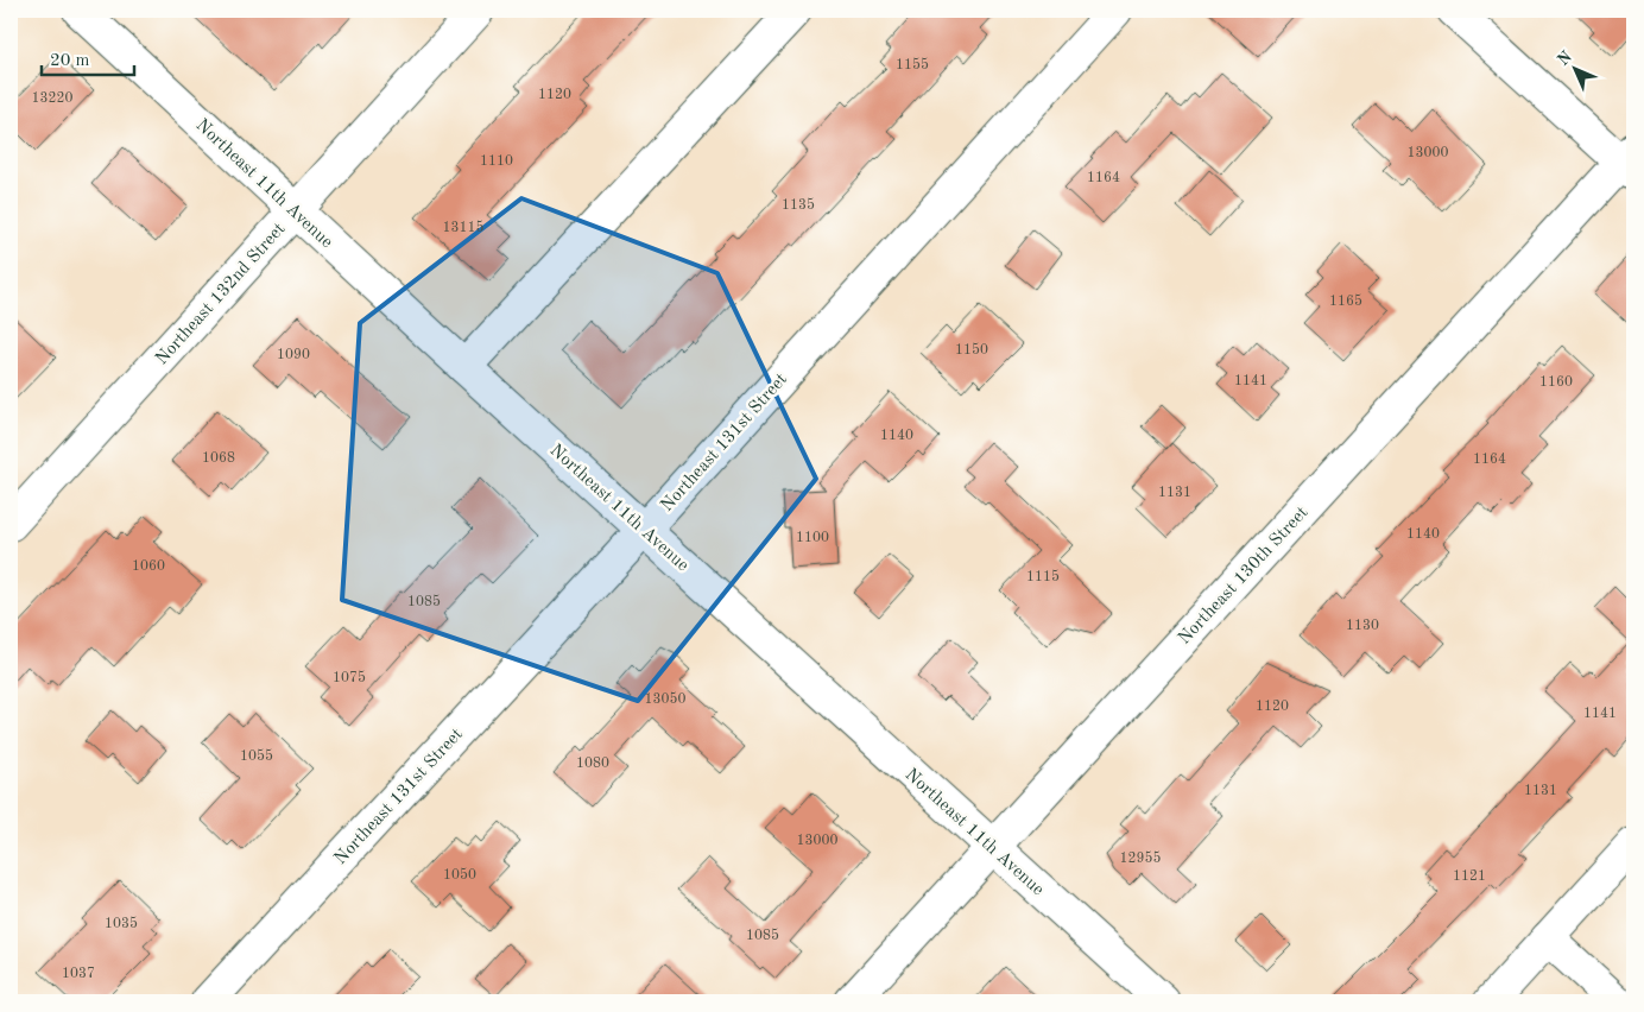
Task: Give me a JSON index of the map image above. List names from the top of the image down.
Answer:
{
  "streets": {
    "street": [
      "Northeast 11th Avenue",
      "Northeast 132nd Street",
      "Northeast 131st Street",
      "Northeast 130th Street"
    ]
  },
  "crossings": [
    ["Northeast 11th Avenue", "Northeast 132nd Street"],
    ["Northeast 11th Avenue", "Northeast 131st Street"],
    ["Northeast 11th Avenue", "Northeast 130th Street"]
  ],
  "house_numbers": [
    "1155",
    "1120",
    "13220",
    "13000",
    "1110",
    "1164",
    "1135",
    "13115",
    "1165",
    "1150",
    "1090",
    "1141",
    "1160",
    "1140",
    "1068",
    "1164",
    "1131",
    "1140",
    "1100",
    "1060",
    "1115",
    "1085",
    "1130",
    "1075",
    "13050",
    "1120",
    "1141",
    "1055",
    "1080",
    "1131",
    "13000",
    "12955",
    "1050",
    "1121",
    "1035",
    "1085",
    "1037"
  ],
  "scale_bar": "20 m",
  "north": "top left"
}
